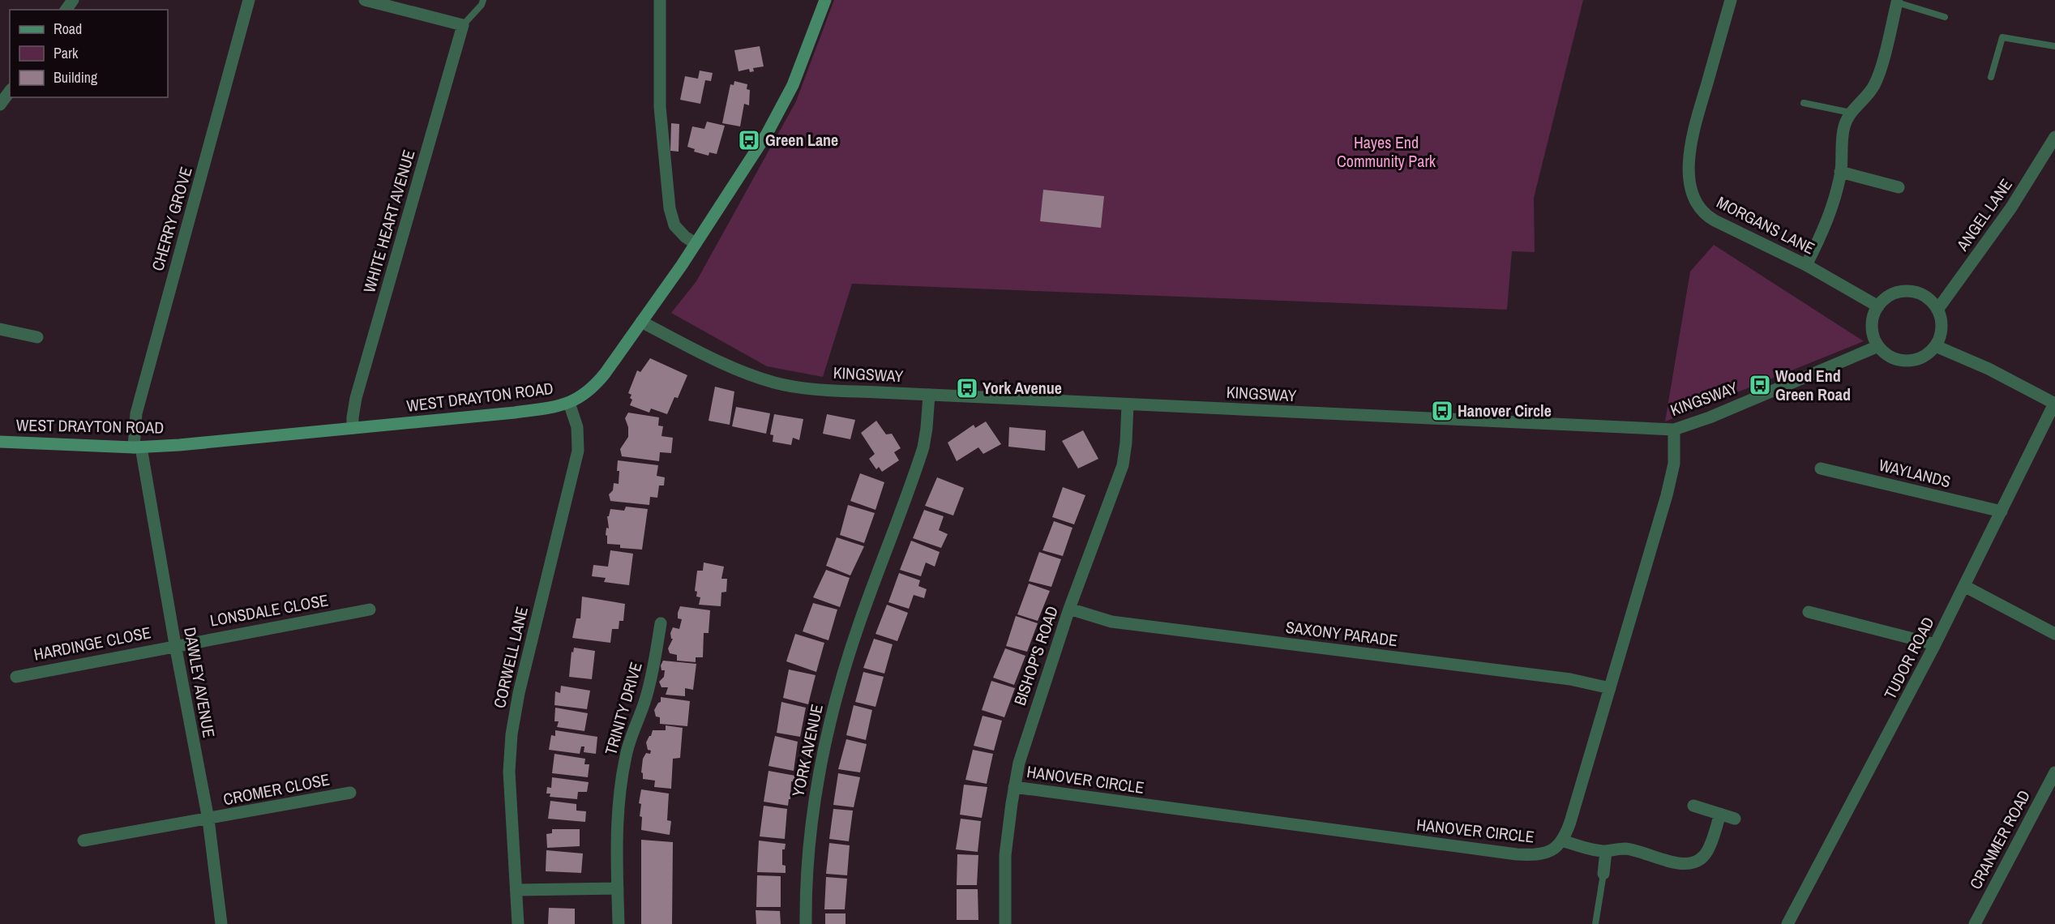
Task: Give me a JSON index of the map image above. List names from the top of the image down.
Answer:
{
  "streets": {
    "main road": ["WEST DRAYTON ROAD"],
    "street": [
      "ANGEL LANE",
      "CHERRY GROVE",
      "WHITE HEART AVENUE",
      "MORGANS LANE",
      "KINGSWAY",
      "WAYLANDS",
      "LONSDALE CLOSE",
      "SAXONY PARADE",
      "HARDINGE CLOSE",
      "BISHOP'S ROAD",
      "CORWELL LANE",
      "TUDOR ROAD",
      "DAWLEY AVENUE",
      "TRINITY DRIVE",
      "YORK AVENUE",
      "HANOVER CIRCLE",
      "CROMER CLOSE",
      "CRANMER ROAD"
    ]
  },
  "crossings": [
    ["ANGEL LANE", "MORGANS LANE"],
    ["ANGEL LANE", "KINGSWAY"],
    ["CHERRY GROVE", "WEST DRAYTON ROAD"],
    ["CHERRY GROVE", "DAWLEY AVENUE"],
    ["WHITE HEART AVENUE", "WEST DRAYTON ROAD"],
    ["MORGANS LANE", "KINGSWAY"],
    ["KINGSWAY", "WEST DRAYTON ROAD"],
    ["KINGSWAY", "BISHOP'S ROAD"],
    ["KINGSWAY", "YORK AVENUE"],
    ["WEST DRAYTON ROAD", "CORWELL LANE"],
    ["WEST DRAYTON ROAD", "DAWLEY AVENUE"],
    ["WAYLANDS", "TUDOR ROAD"],
    ["LONSDALE CLOSE", "HARDINGE CLOSE"],
    ["LONSDALE CLOSE", "DAWLEY AVENUE"],
    ["SAXONY PARADE", "BISHOP'S ROAD"],
    ["HARDINGE CLOSE", "DAWLEY AVENUE"],
    ["BISHOP'S ROAD", "HANOVER CIRCLE"],
    ["DAWLEY AVENUE", "CROMER CLOSE"]
  ],
  "parks": ["Hayes End Community Park"],
  "places": {
    "bus stop": [
      "Green Lane",
      "Wood End Green Road",
      "York Avenue",
      "Hanover Circle"
    ]
  },
  "legend": ["Road", "Park", "Building"]
}
